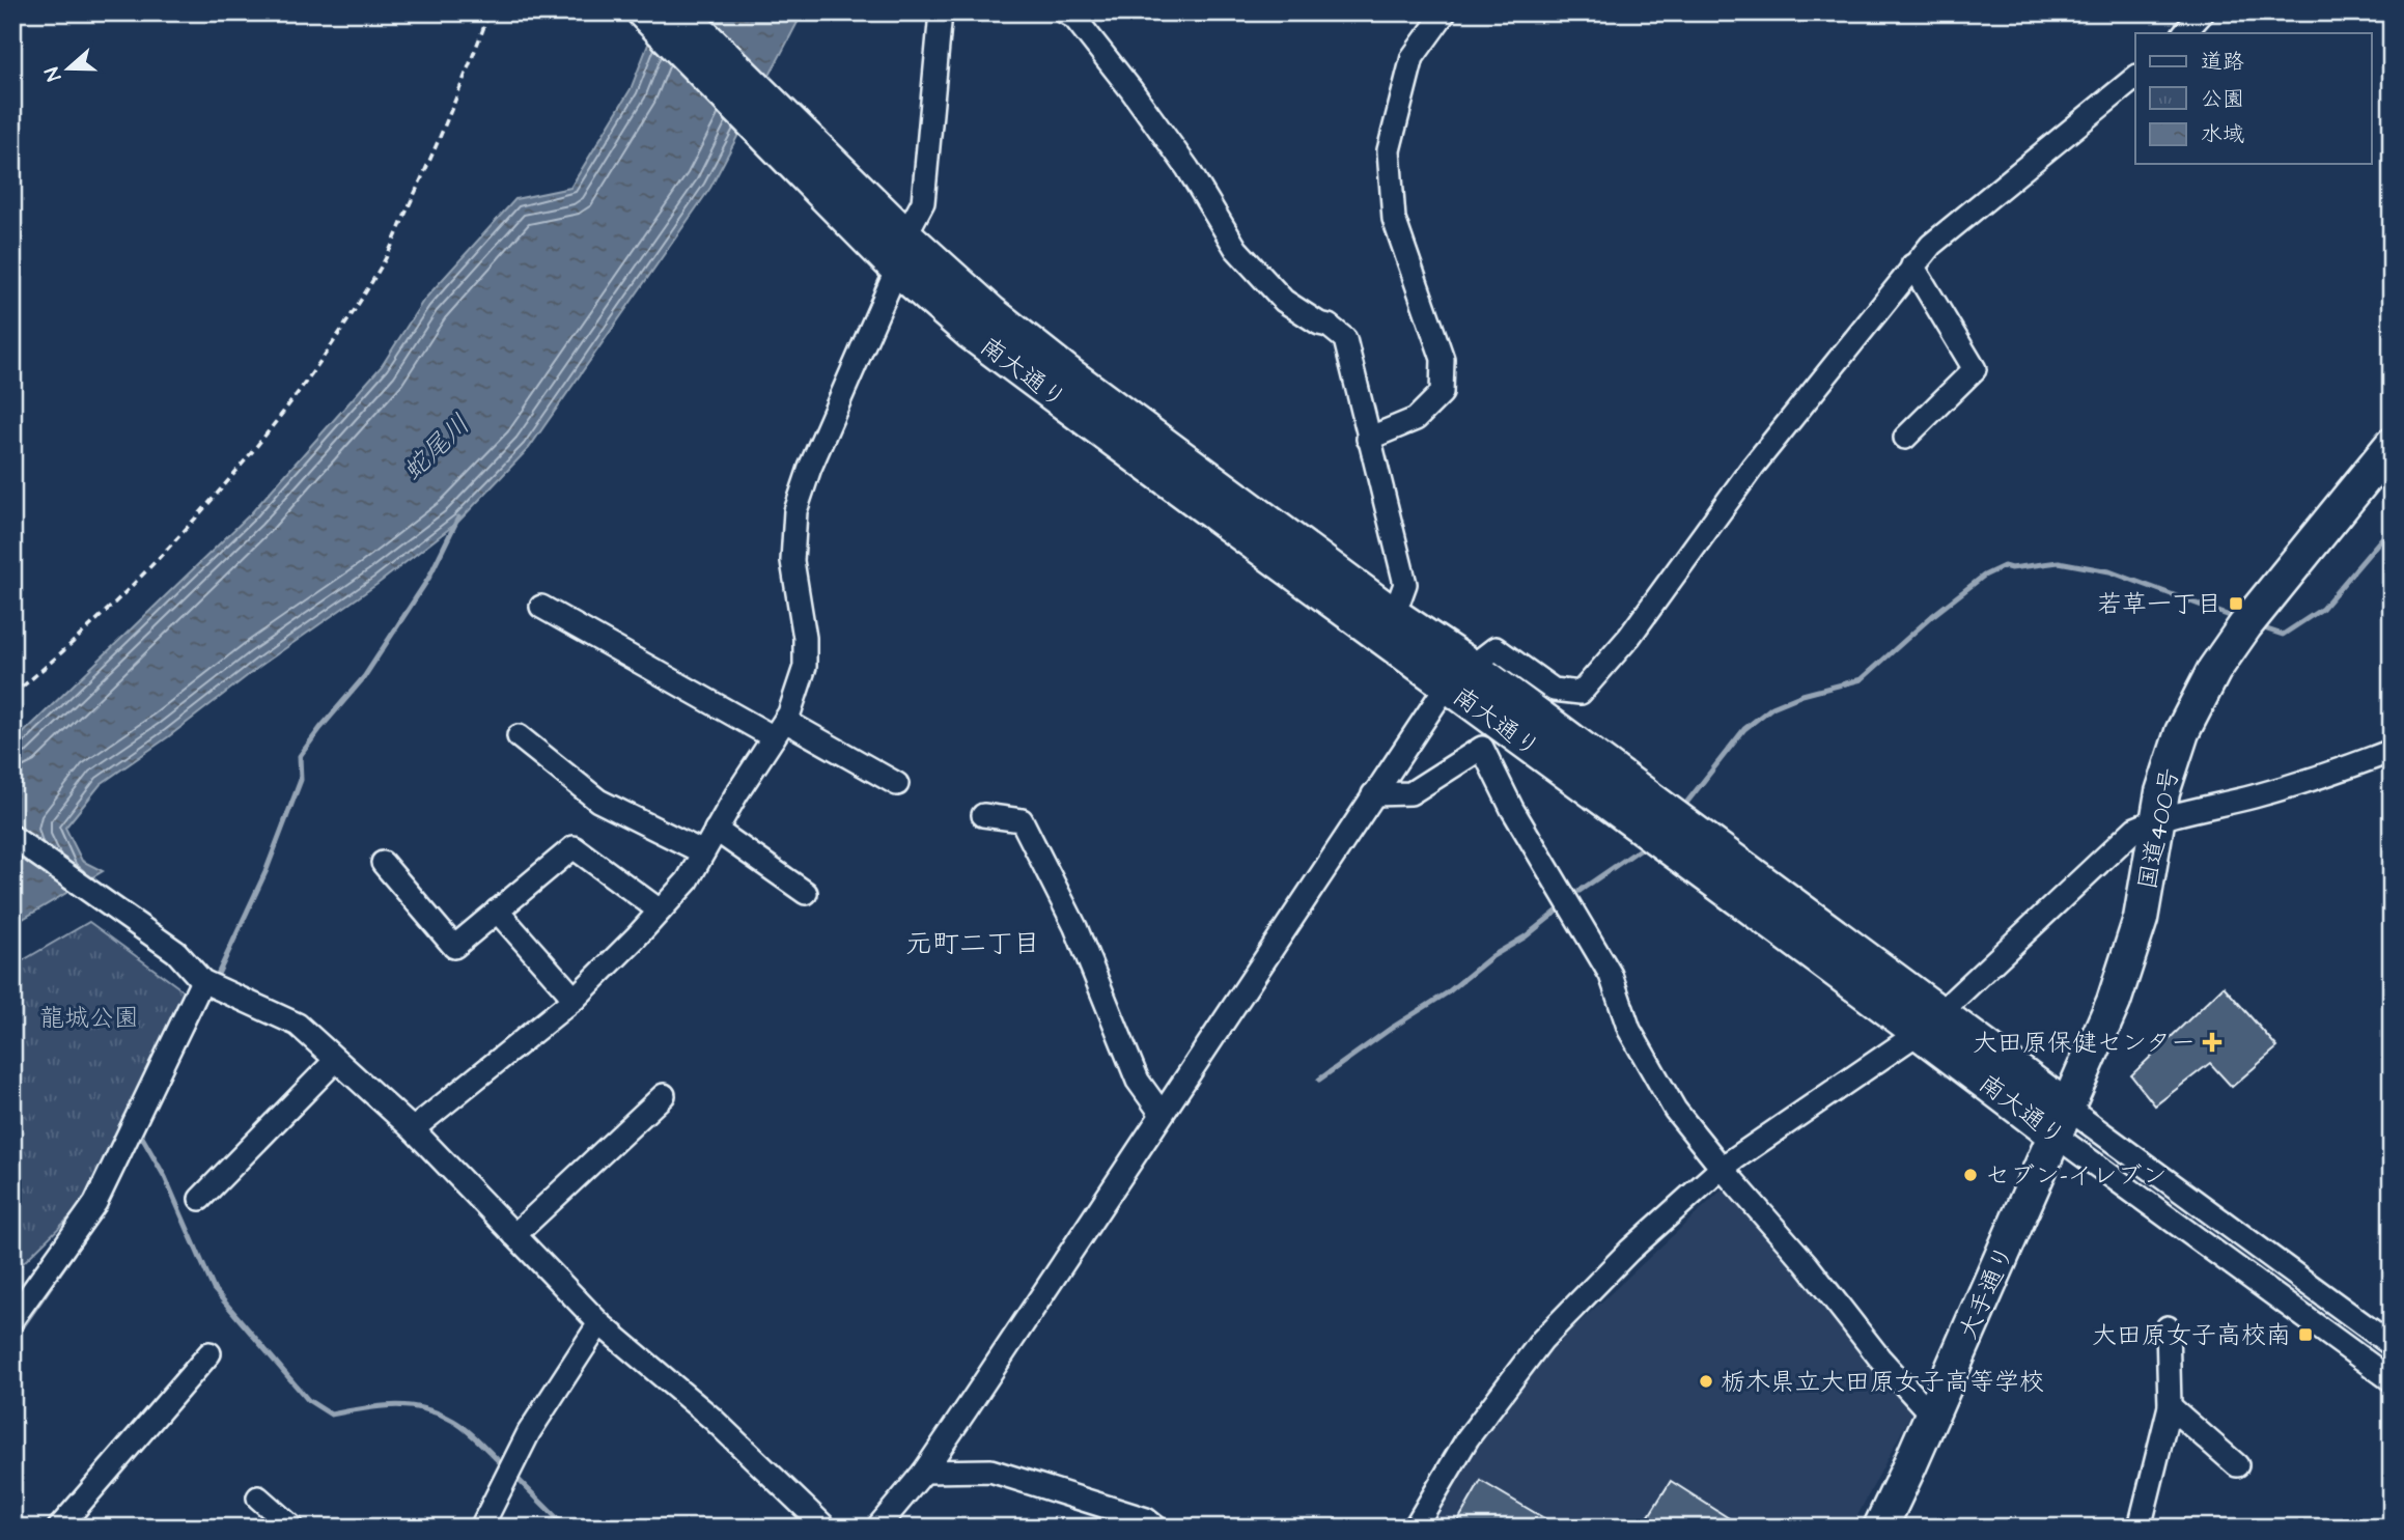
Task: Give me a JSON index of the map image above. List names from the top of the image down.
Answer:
{
  "streets": {
    "highway": ["南大通り", "国道400号", "大手通り"]
  },
  "crossings": [
    ["南大通り", "国道400号"],
    ["南大通り", "大手通り"],
    ["国道400号", "大手通り"]
  ],
  "districts": ["元町二丁目"],
  "water": ["蛇尾川"],
  "parks": ["龍城公園"],
  "places": {
    "transit": ["若草一丁目", "大田原女子高校南"],
    "health": ["大田原保健センター"],
    "other": ["セブン-イレブン", "栃木県立大田原女子高等学校"]
  },
  "legend": ["道路", "公園", "水域"],
  "north": "left"
}
